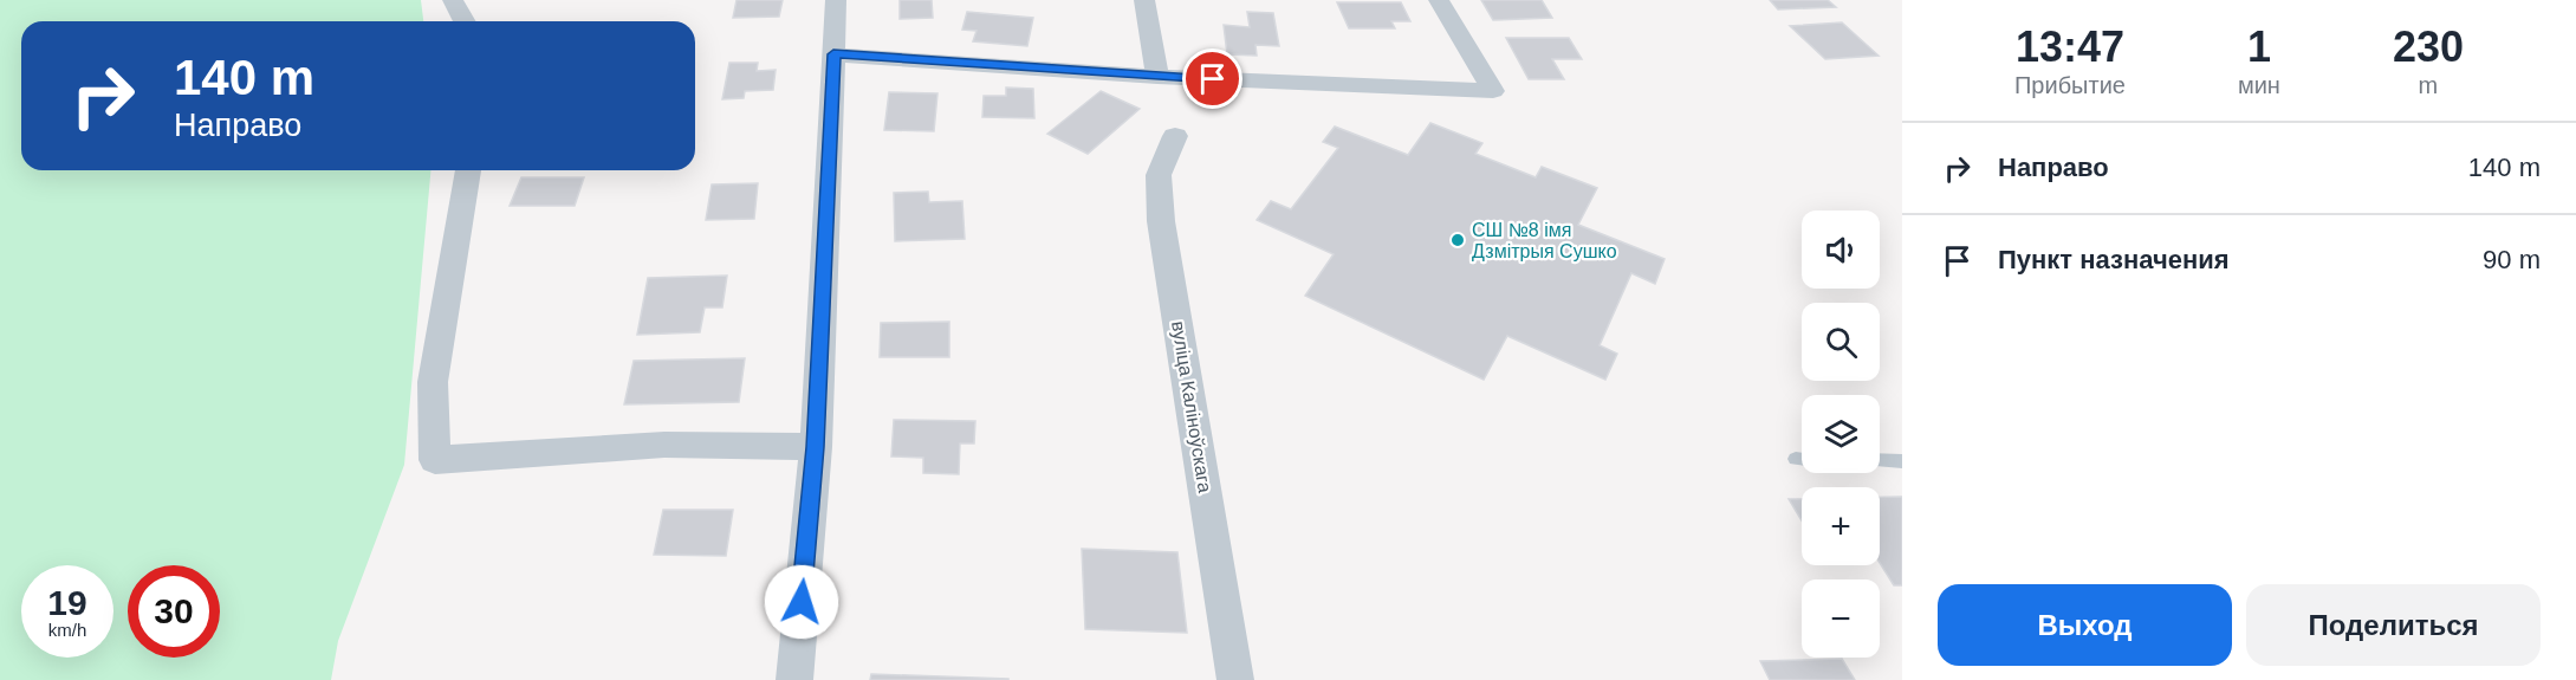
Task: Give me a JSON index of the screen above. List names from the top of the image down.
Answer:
{
  "streets": {
    "street": ["вуліца Каліноўскага"]
  },
  "places": ["СШ №8 імя Дзмітрыя Сушко"],
  "page": {
    "eta": [
      "13:47",
      "Прибытие",
      "1",
      "мин",
      "230",
      "m"
    ],
    "turn": ["140 m", "Направо"],
    "list": [
      {
        "name": "Направо",
        "value": "140 m"
      },
      {
        "name": "Пункт назначения",
        "value": "90 m"
      }
    ],
    "map_buttons": ["+", "−"],
    "speed": "19 km/h",
    "limit": "30",
    "buttons": ["Выход", "Поделиться"]
  }
}
